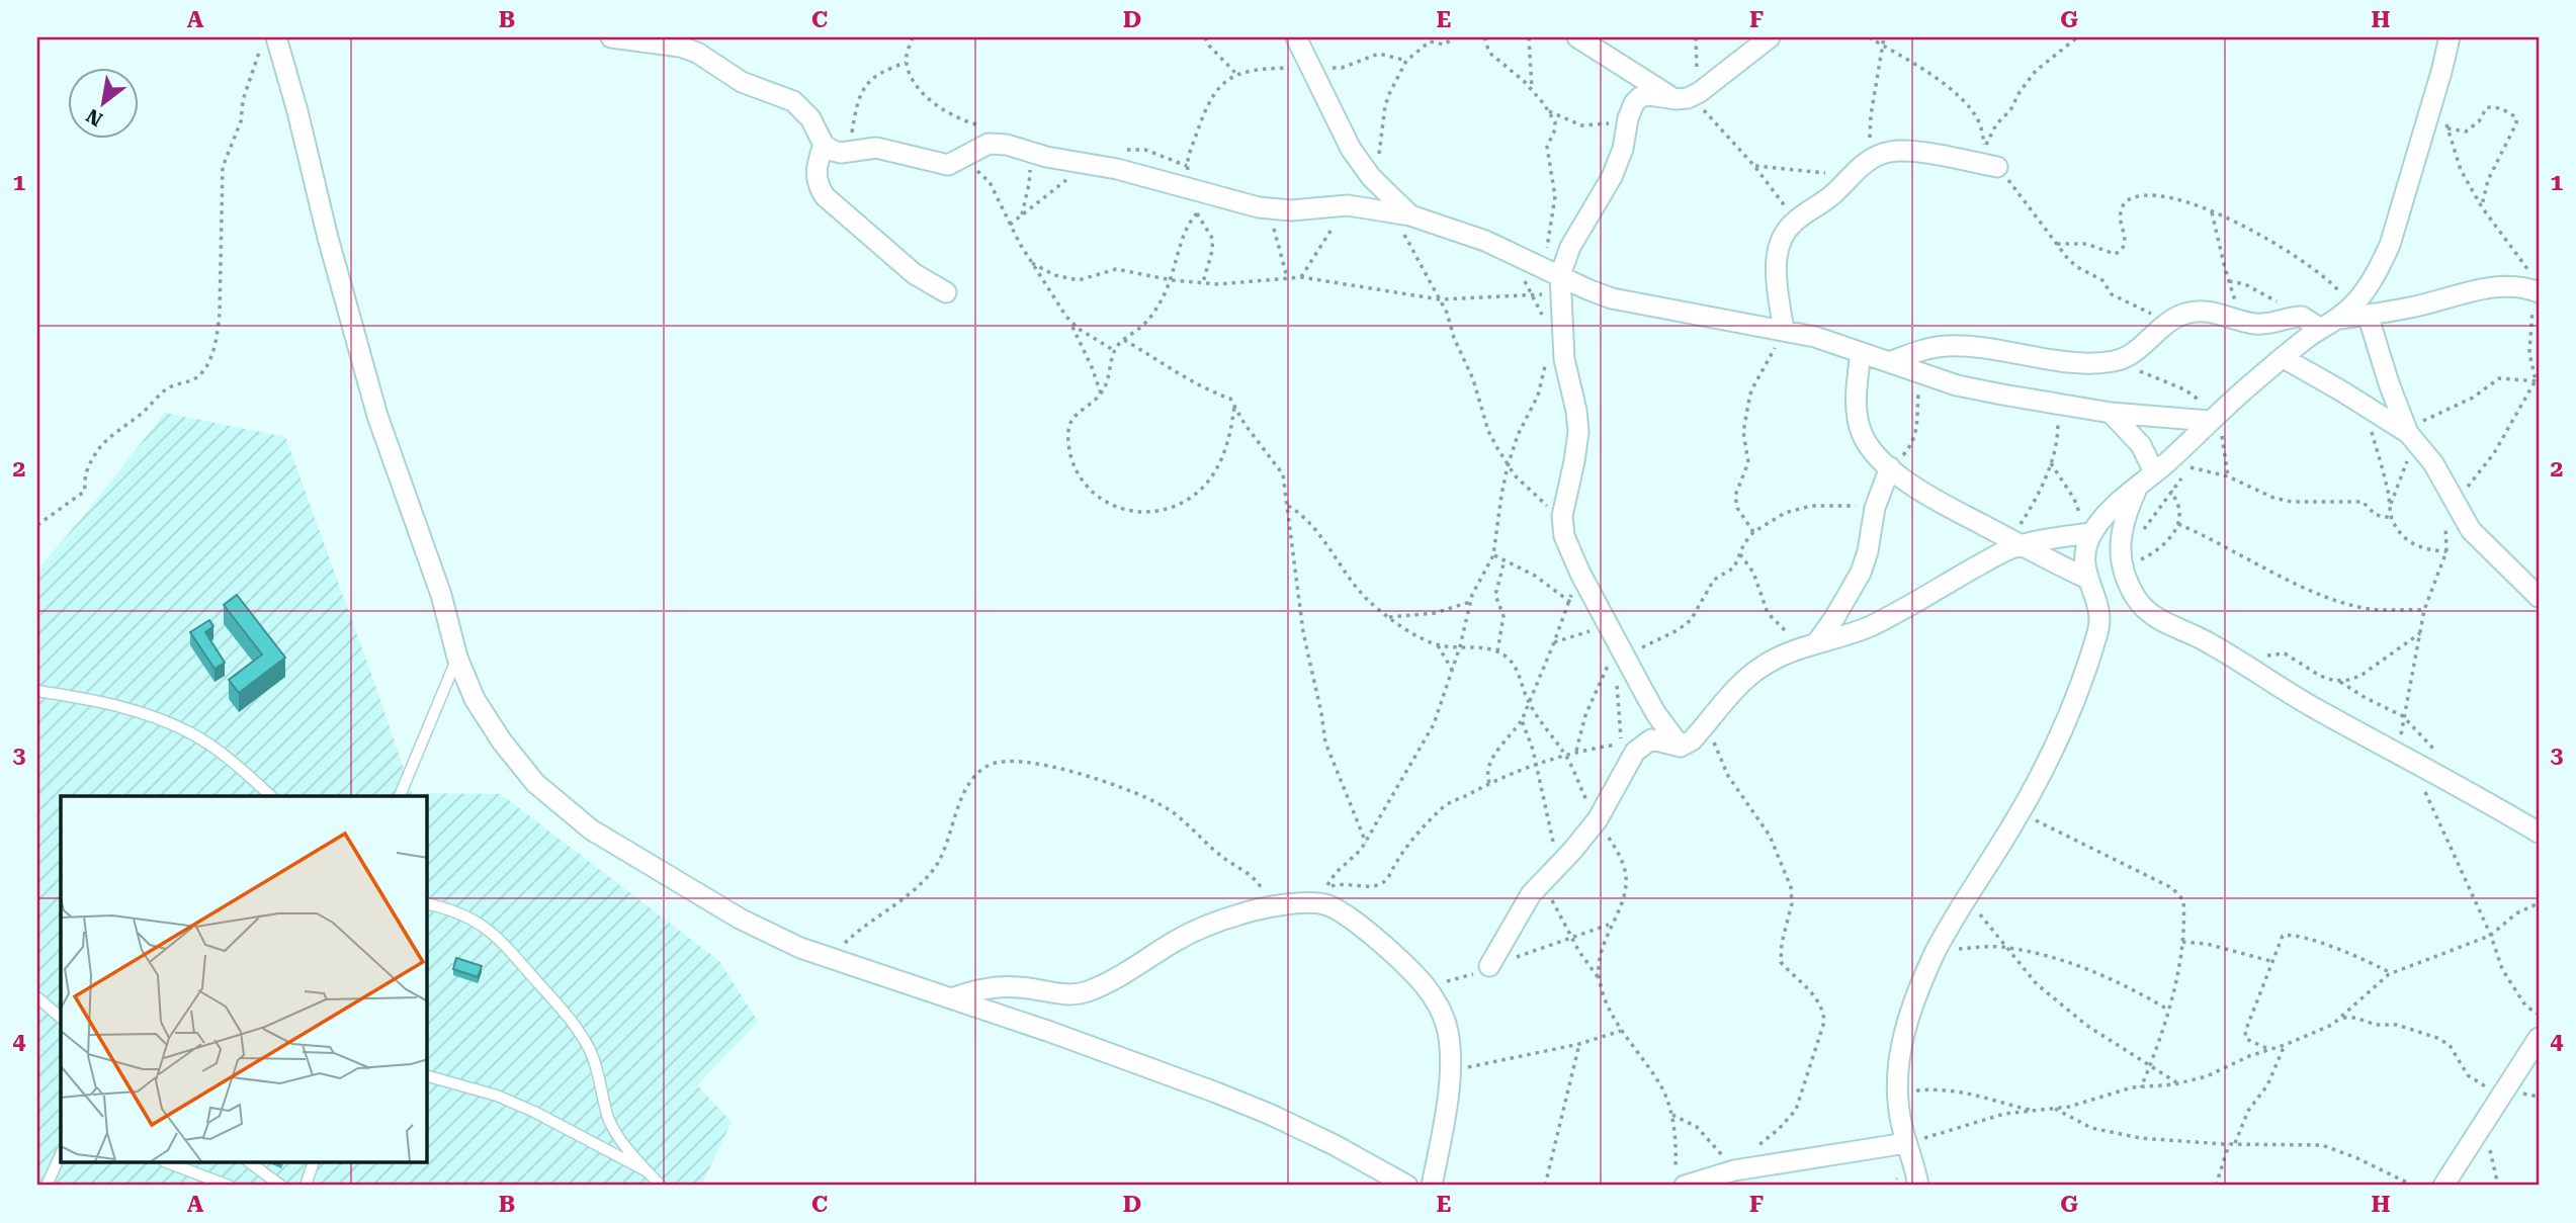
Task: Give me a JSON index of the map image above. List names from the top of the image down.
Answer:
{
  "north": "bottom left",
  "grid": {
    "columns": [
      "A",
      "B",
      "C",
      "D",
      "E",
      "F",
      "G",
      "H"
    ],
    "rows": [
      "1",
      "2",
      "3",
      "4"
    ]
  }
}
